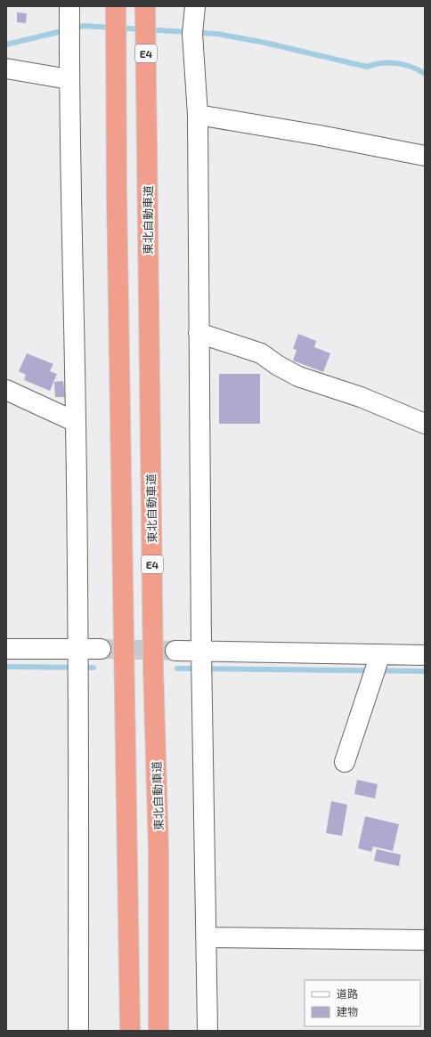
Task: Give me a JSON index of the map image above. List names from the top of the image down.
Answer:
{
  "streets": {
    "highway": ["E4", "東北自動車道"]
  },
  "legend": ["道路", "建物"]
}
